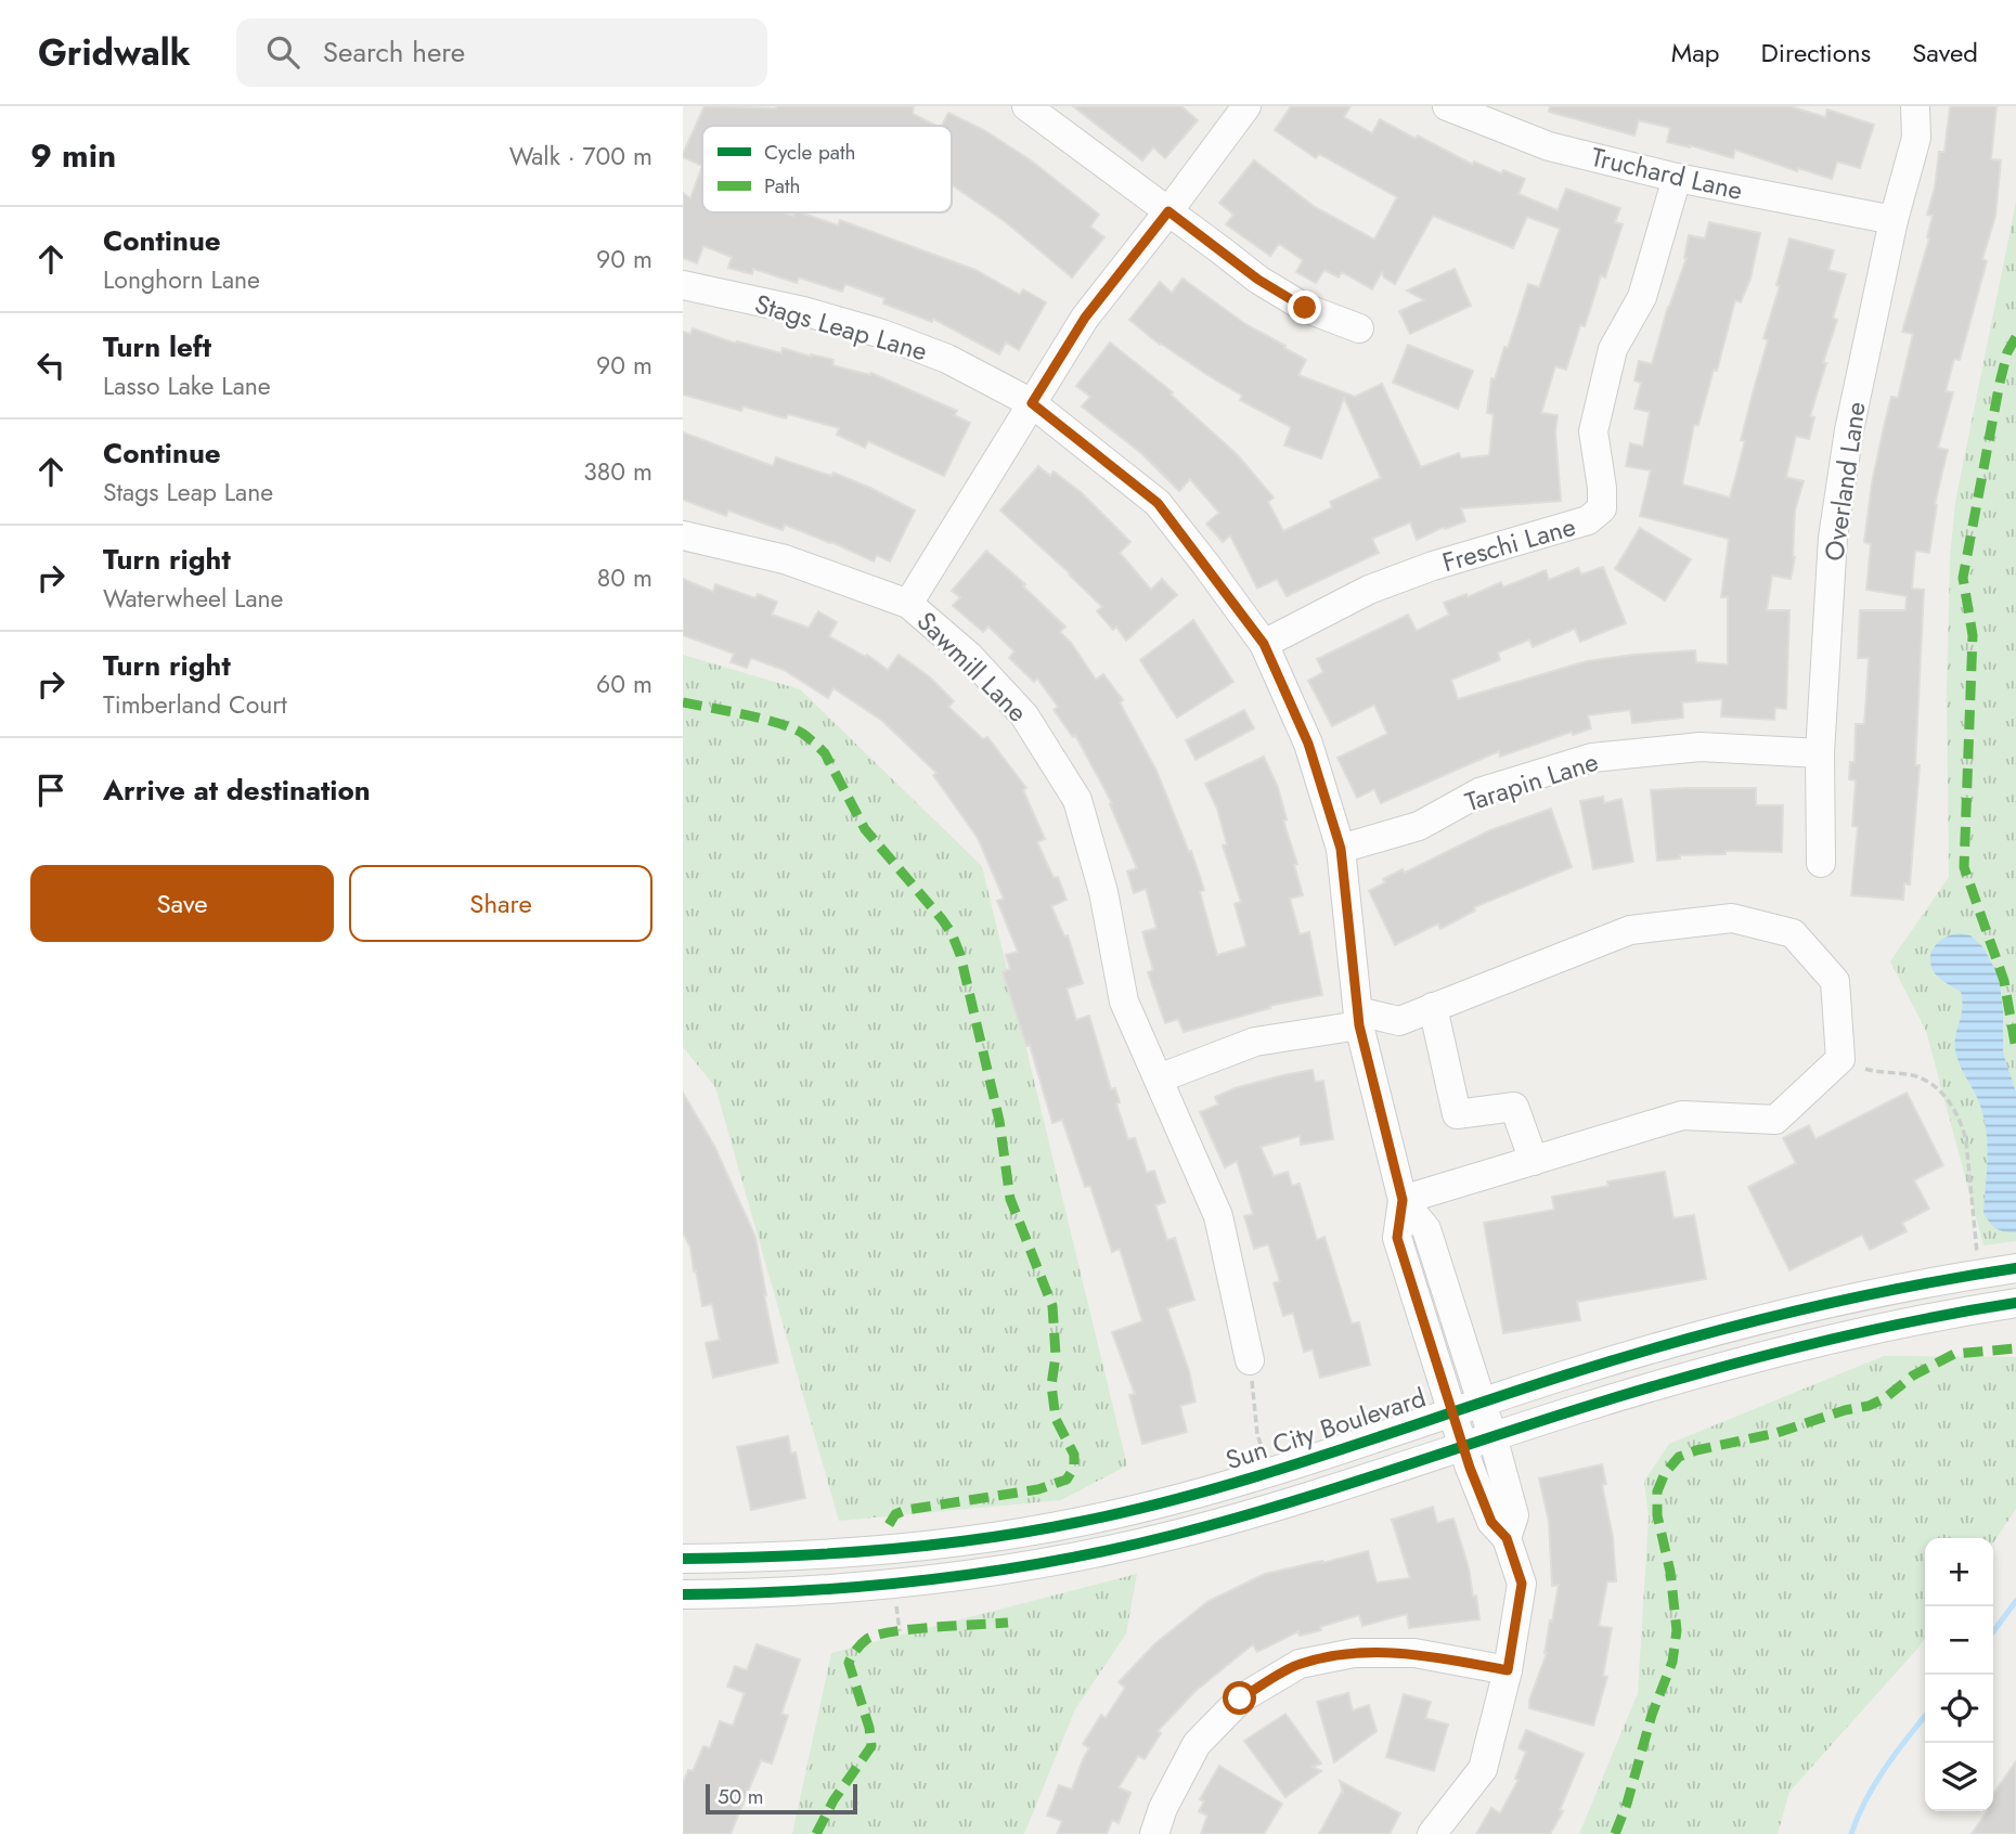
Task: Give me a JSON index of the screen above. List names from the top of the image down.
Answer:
{
  "streets": {
    "street": [
      "Truchard Lane",
      "Stags Leap Lane",
      "Overland Lane",
      "Freschi Lane",
      "Sawmill Lane",
      "Tarapin Lane",
      "Sun City Boulevard"
    ]
  },
  "crossings": [
    ["Truchard Lane", "Overland Lane"],
    ["Truchard Lane", "Freschi Lane"],
    ["Stags Leap Lane", "Freschi Lane"],
    ["Stags Leap Lane", "Tarapin Lane"],
    ["Stags Leap Lane", "Sun City Boulevard"],
    ["Overland Lane", "Tarapin Lane"]
  ],
  "legend": ["Cycle path", "Path"],
  "scale_bar": "50 m",
  "page": {
    "header": "Gridwalk",
    "search": "Search here",
    "nav": ["Map", "Directions", "Saved"],
    "heading": ["9 min", "Walk · 700 m"],
    "list": [
      ["Continue", "Longhorn Lane", "90 m"],
      ["Turn left", "Lasso Lake Lane", "90 m"],
      ["Continue", "Stags Leap Lane", "380 m"],
      ["Turn right", "Waterwheel Lane", "80 m"],
      ["Turn right", "Timberland Court", "60 m"],
      "Arrive at destination"
    ],
    "buttons": ["Save", "Share"],
    "map_buttons": ["+", "−"],
    "scale": "50 m"
  }
}
